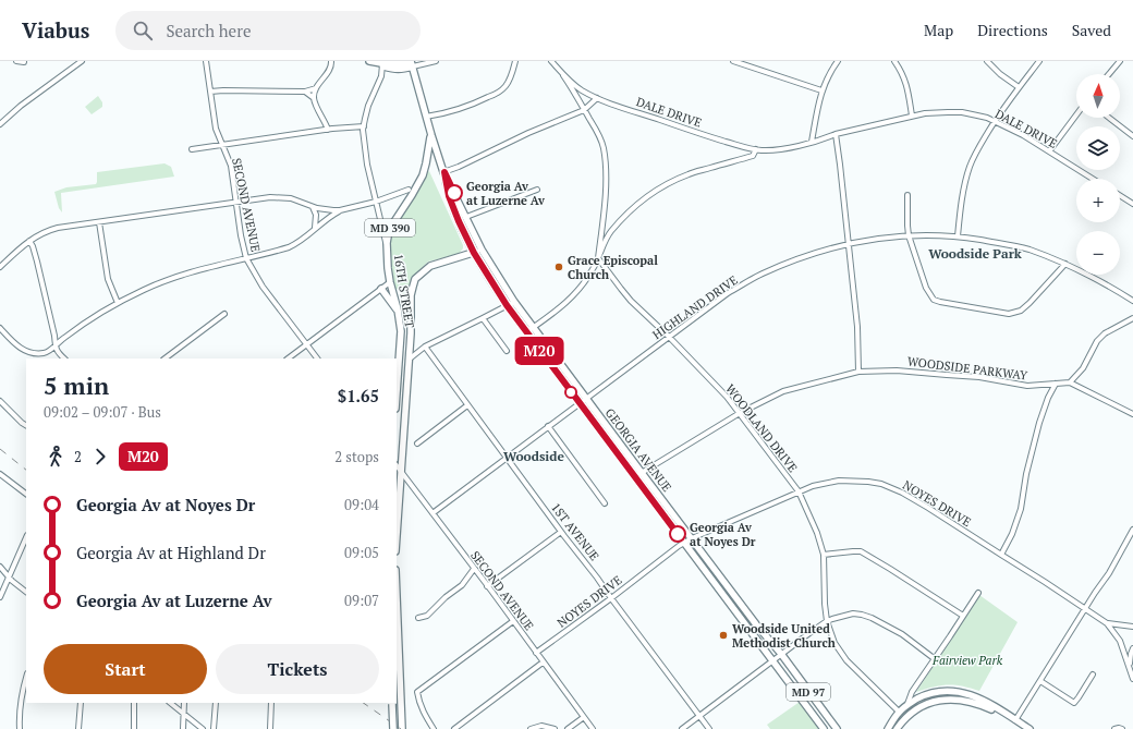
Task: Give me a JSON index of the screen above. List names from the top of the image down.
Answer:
{
  "streets": {
    "main road": [
      "MD 390",
      "16TH STREET",
      "GEORGIA AVENUE",
      "MD 97"
    ],
    "street": [
      "DALE DRIVE",
      "SECOND AVENUE",
      "HIGHLAND DRIVE",
      "WOODSIDE PARKWAY",
      "WOODLAND DRIVE",
      "NOYES DRIVE",
      "1ST AVENUE"
    ]
  },
  "crossings": [
    ["SECOND AVENUE", "16TH STREET"],
    ["SECOND AVENUE", "HIGHLAND DRIVE"],
    ["SECOND AVENUE", "NOYES DRIVE"],
    ["16TH STREET", "GEORGIA AVENUE"],
    ["HIGHLAND DRIVE", "WOODLAND DRIVE"],
    ["HIGHLAND DRIVE", "GEORGIA AVENUE"],
    ["HIGHLAND DRIVE", "1ST AVENUE"],
    ["WOODSIDE PARKWAY", "WOODLAND DRIVE"],
    ["WOODSIDE PARKWAY", "GEORGIA AVENUE"],
    ["WOODLAND DRIVE", "NOYES DRIVE"],
    ["GEORGIA AVENUE", "NOYES DRIVE"],
    ["NOYES DRIVE", "1ST AVENUE"]
  ],
  "districts": ["Woodside Park", "Woodside"],
  "parks": ["Fairview Park"],
  "places": [
    "Georgia Av at Luzerne Av",
    "Grace Episcopal Church",
    "Georgia Av at Noyes Dr",
    "Woodside United Methodist Church"
  ],
  "lines": ["bus line M20"],
  "north": "top",
  "page": {
    "header": "Viabus",
    "search": "Search here",
    "nav": ["Map", "Directions", "Saved"],
    "on_map": "M20",
    "map_buttons": ["+", "−"],
    "heading": ["5 min", "09:02 – 09:07 · Bus", "$1.65"],
    "legs": ["2", "M20", "2 stops"],
    "list": [
      {
        "name": "Georgia Av at Noyes Dr",
        "value": "09:04"
      },
      {
        "name": "Georgia Av at Highland Dr",
        "value": "09:05"
      },
      {
        "name": "Georgia Av at Luzerne Av",
        "value": "09:07"
      }
    ],
    "buttons": ["Start", "Tickets"]
  }
}
